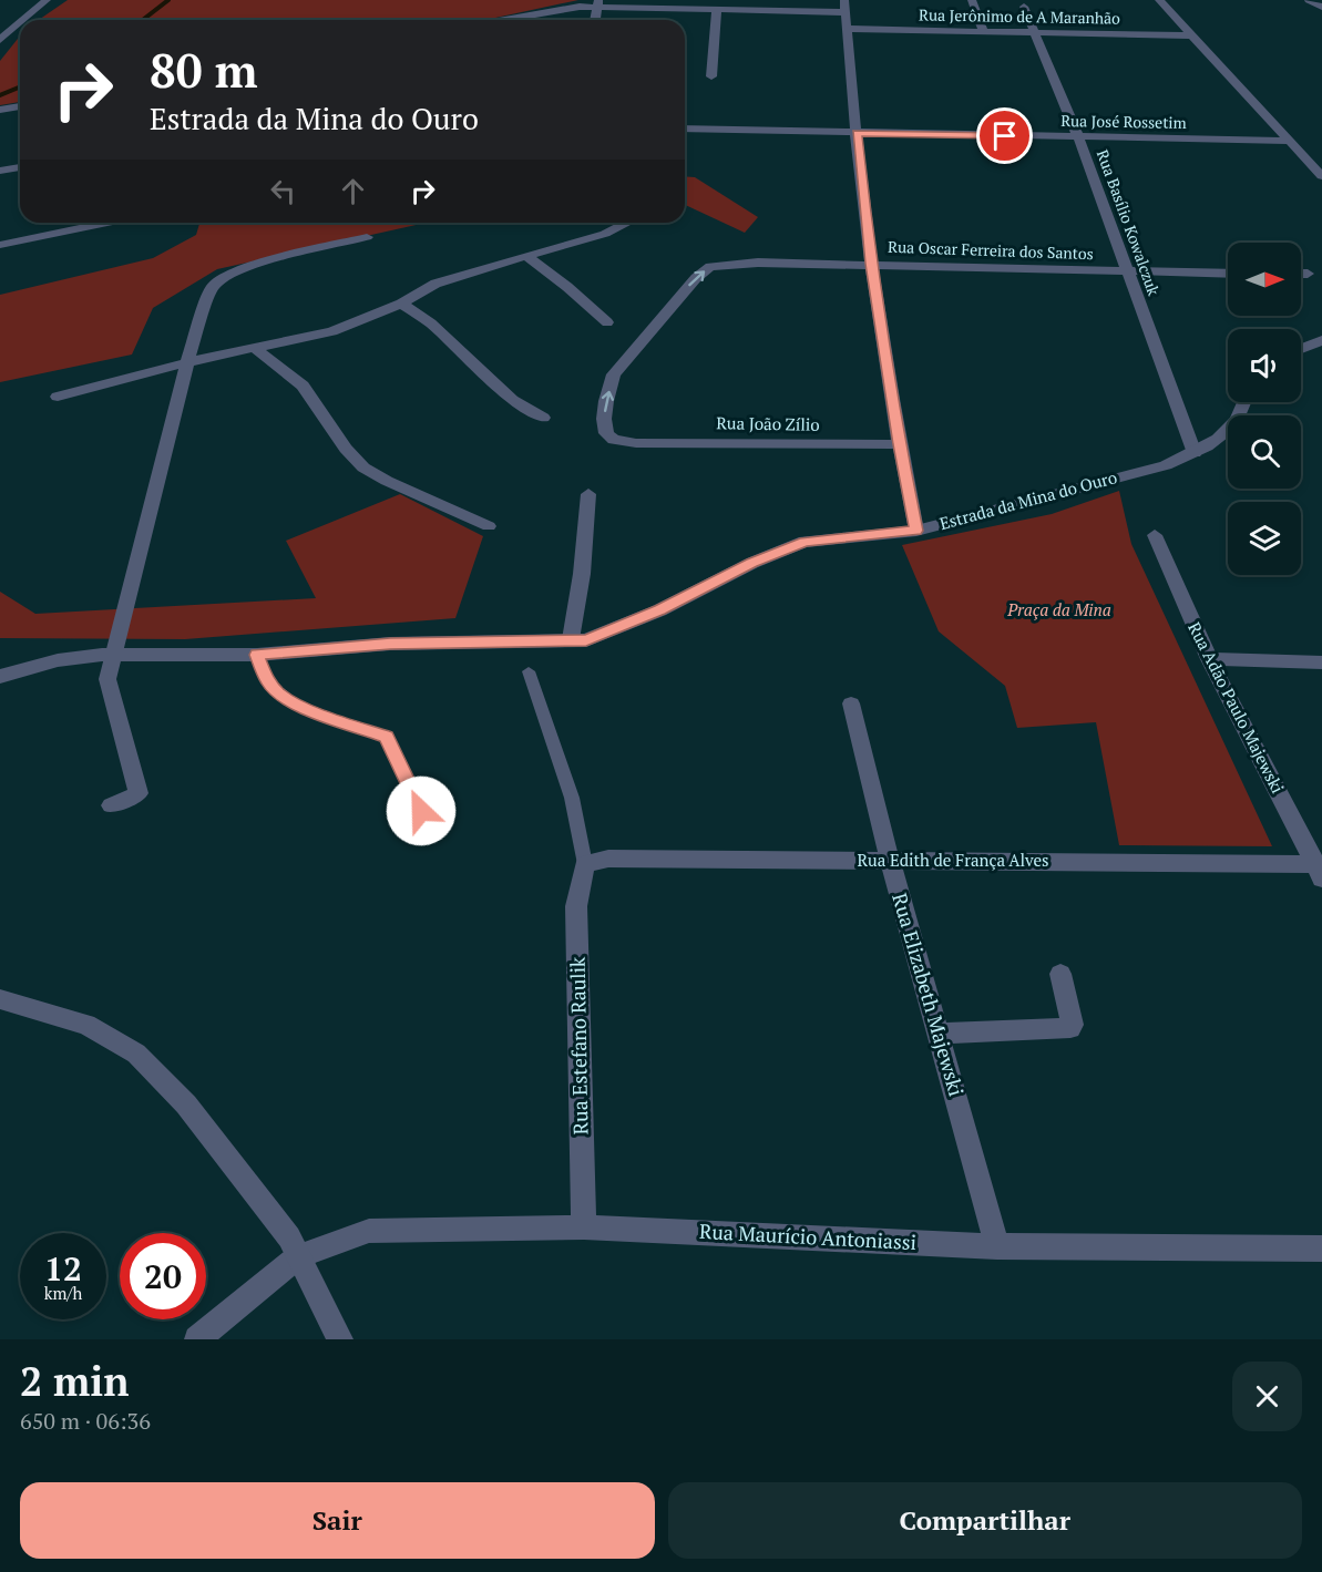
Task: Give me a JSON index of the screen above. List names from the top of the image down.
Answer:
{
  "streets": {
    "street": [
      "Rua Jerônimo de A Maranhão",
      "Rua José Rossetim",
      "Rua Basílio Kowalczuk",
      "Rua Oscar Ferreira dos Santos",
      "Rua João Zílio",
      "Estrada da Mina do Ouro",
      "Rua Adão Paulo Majewski",
      "Rua Edith de França Alves",
      "Rua Elizabeth Majewski",
      "Rua Estefano Raulik",
      "Rua Maurício Antoniassi"
    ]
  },
  "crossings": [
    ["Rua Jerônimo de A Maranhão", "Rua Basílio Kowalczuk"],
    ["Rua José Rossetim", "Rua Basílio Kowalczuk"],
    ["Rua Basílio Kowalczuk", "Rua Oscar Ferreira dos Santos"],
    ["Rua Basílio Kowalczuk", "Estrada da Mina do Ouro"],
    ["Rua Oscar Ferreira dos Santos", "Rua João Zílio"],
    ["Rua Adão Paulo Majewski", "Rua Edith de França Alves"],
    ["Rua Edith de França Alves", "Rua Elizabeth Majewski"],
    ["Rua Edith de França Alves", "Rua Estefano Raulik"],
    ["Rua Elizabeth Majewski", "Rua Maurício Antoniassi"],
    ["Rua Estefano Raulik", "Rua Maurício Antoniassi"]
  ],
  "parks": ["Praça da Mina"],
  "north": "right",
  "page": {
    "turn": ["80 m", "Estrada da Mina do Ouro"],
    "speed": "12 km/h",
    "limit": "20",
    "heading": ["2 min", "650 m · 06:36"],
    "buttons": ["Sair", "Compartilhar"]
  }
}
